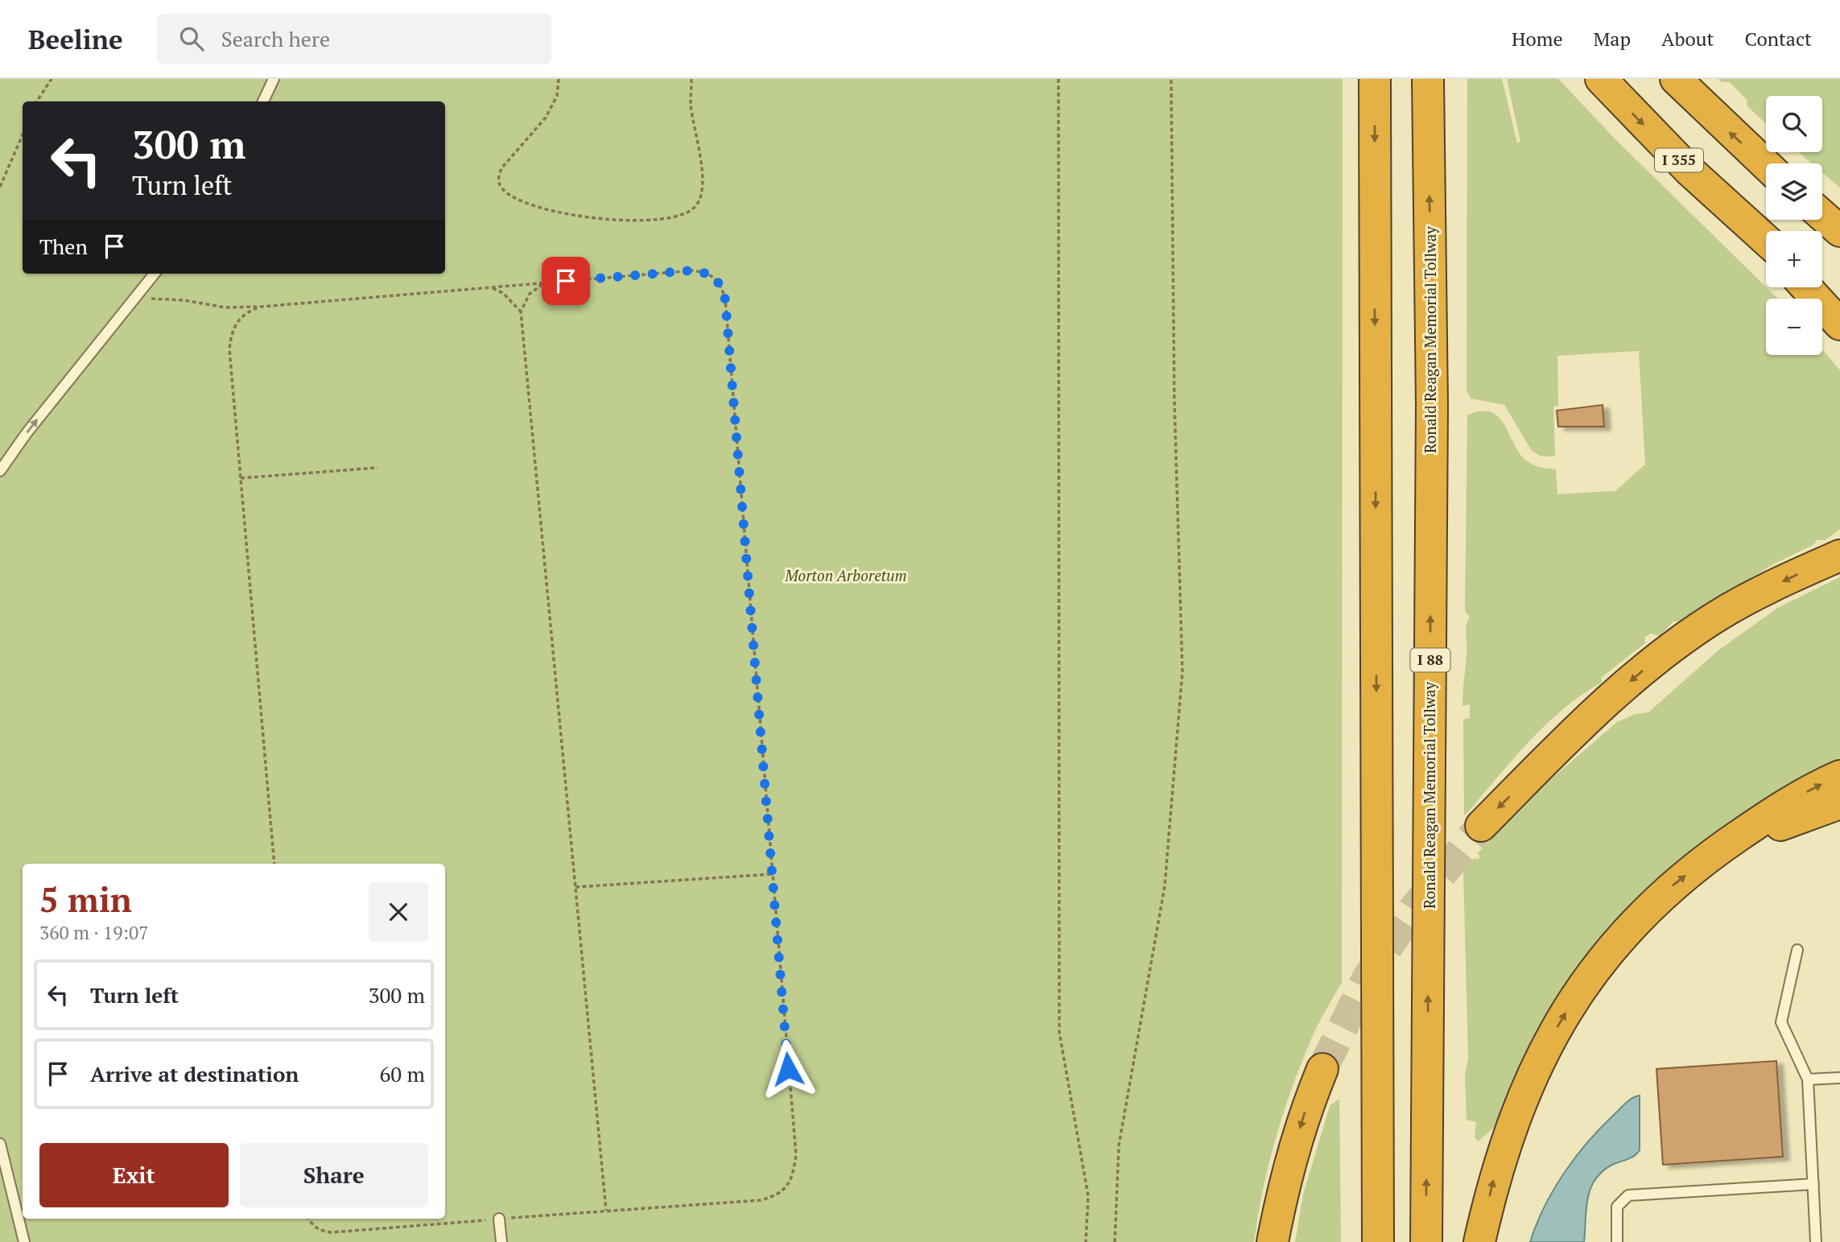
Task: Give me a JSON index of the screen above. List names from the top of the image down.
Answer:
{
  "streets": {
    "highway": ["I 355", "Ronald Reagan Memorial Tollway", "I 88"]
  },
  "parks": ["Morton Arboretum"],
  "page": {
    "header": "Beeline",
    "search": "Search here",
    "nav": [
      "Home",
      "Map",
      "About",
      "Contact"
    ],
    "map_buttons": ["+", "−"],
    "turn": ["300 m", "Turn left"],
    "then": "Then",
    "heading": ["5 min", "360 m · 19:07"],
    "list": [
      {
        "name": "Turn left",
        "value": "300 m"
      },
      {
        "name": "Arrive at destination",
        "value": "60 m"
      }
    ],
    "buttons": ["Exit", "Share"]
  }
}
